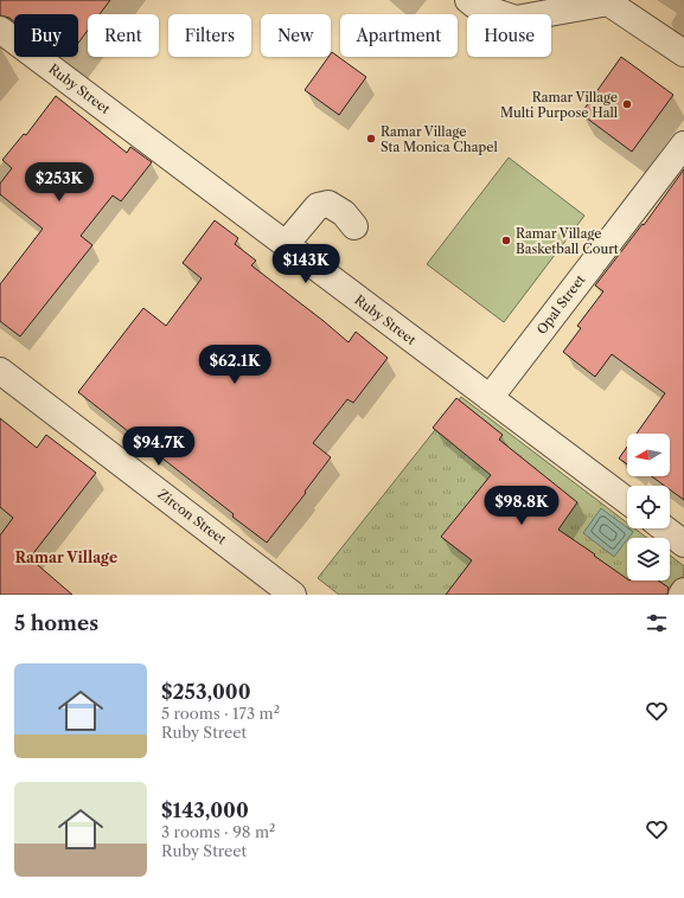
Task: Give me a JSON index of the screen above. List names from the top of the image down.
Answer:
{
  "streets": {
    "street": ["Ruby Street", "Opal Street", "Zircon Street"]
  },
  "crossings": [
    ["Ruby Street", "Opal Street"]
  ],
  "districts": ["Ramar Village"],
  "places": ["Ramar Village Multi Purpose Hall", "Ramar Village Sta Monica Chapel", "Ramar Village Basketball Court"],
  "north": "left",
  "page": {
    "chip": [
      "Buy",
      "Rent",
      "Filters",
      "New",
      "Apartment",
      "House"
    ],
    "price": [
      "$253K",
      "$143K",
      "$62.1K",
      "$94.7K",
      "$98.8K"
    ],
    "heading": "5 homes",
    "list": [
      {
        "name": "$253,000",
        "note": "5 rooms · 173 m² · Ruby Street"
      },
      {
        "name": "$143,000",
        "note": "3 rooms · 98 m² · Ruby Street"
      }
    ]
  }
}
